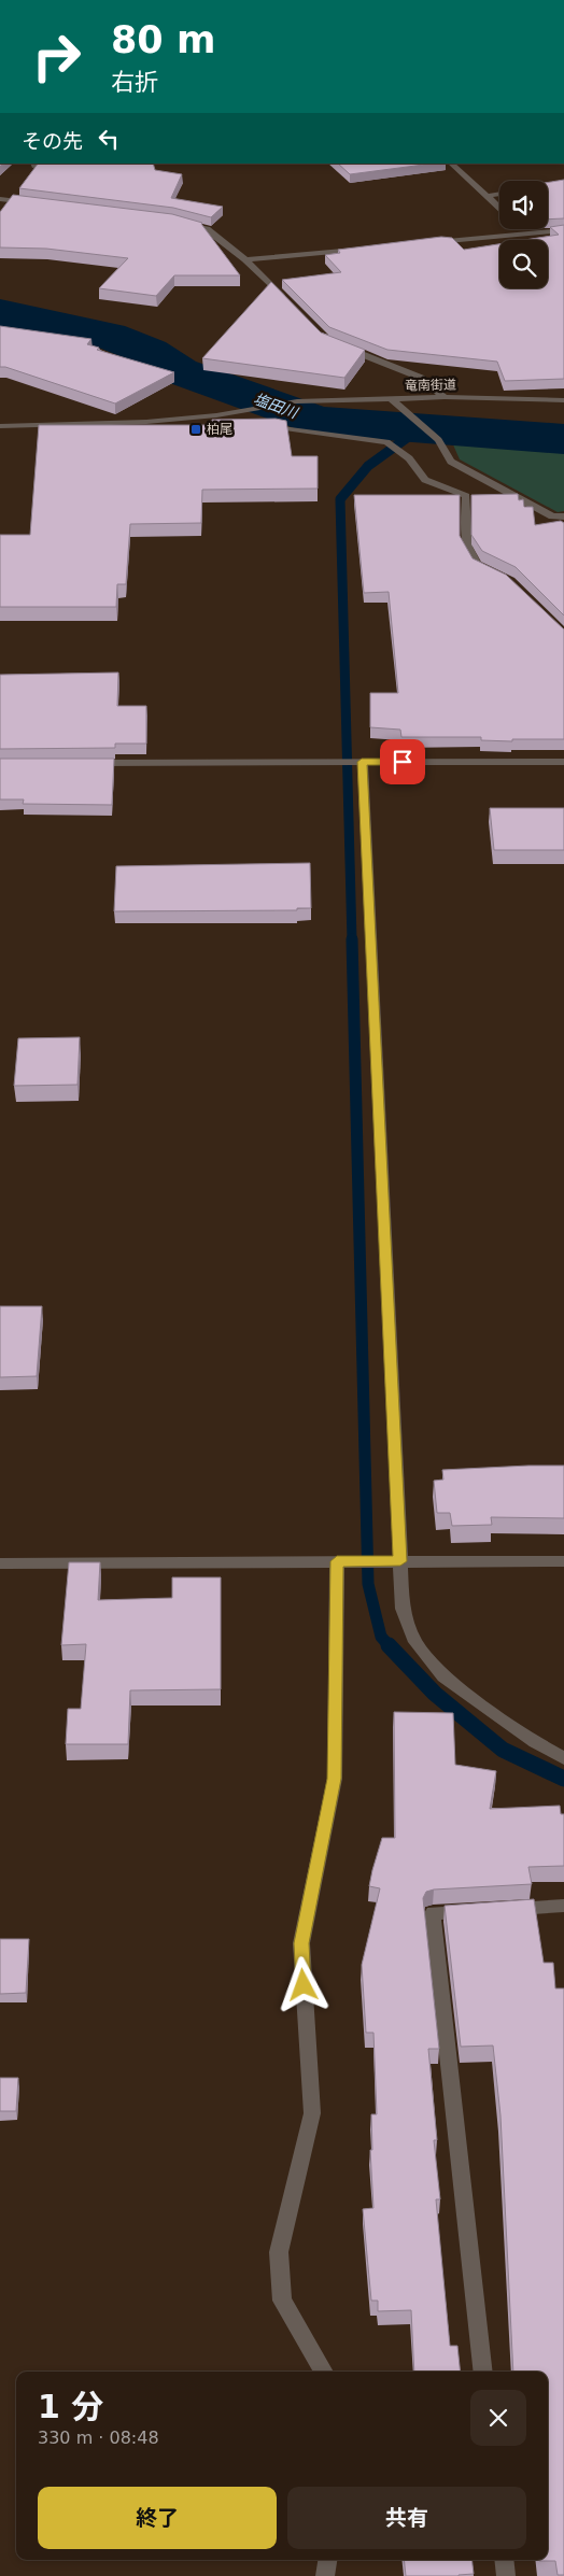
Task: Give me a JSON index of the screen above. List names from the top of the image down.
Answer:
{
  "streets": {
    "street": ["竜南街道"]
  },
  "water": ["塩田川"],
  "places": {
    "transit": ["柏尾"]
  },
  "page": {
    "turn": ["80 m", "右折"],
    "then": "その先",
    "heading": ["1 分", "330 m · 08:48"],
    "buttons": ["終了", "共有"]
  }
}
